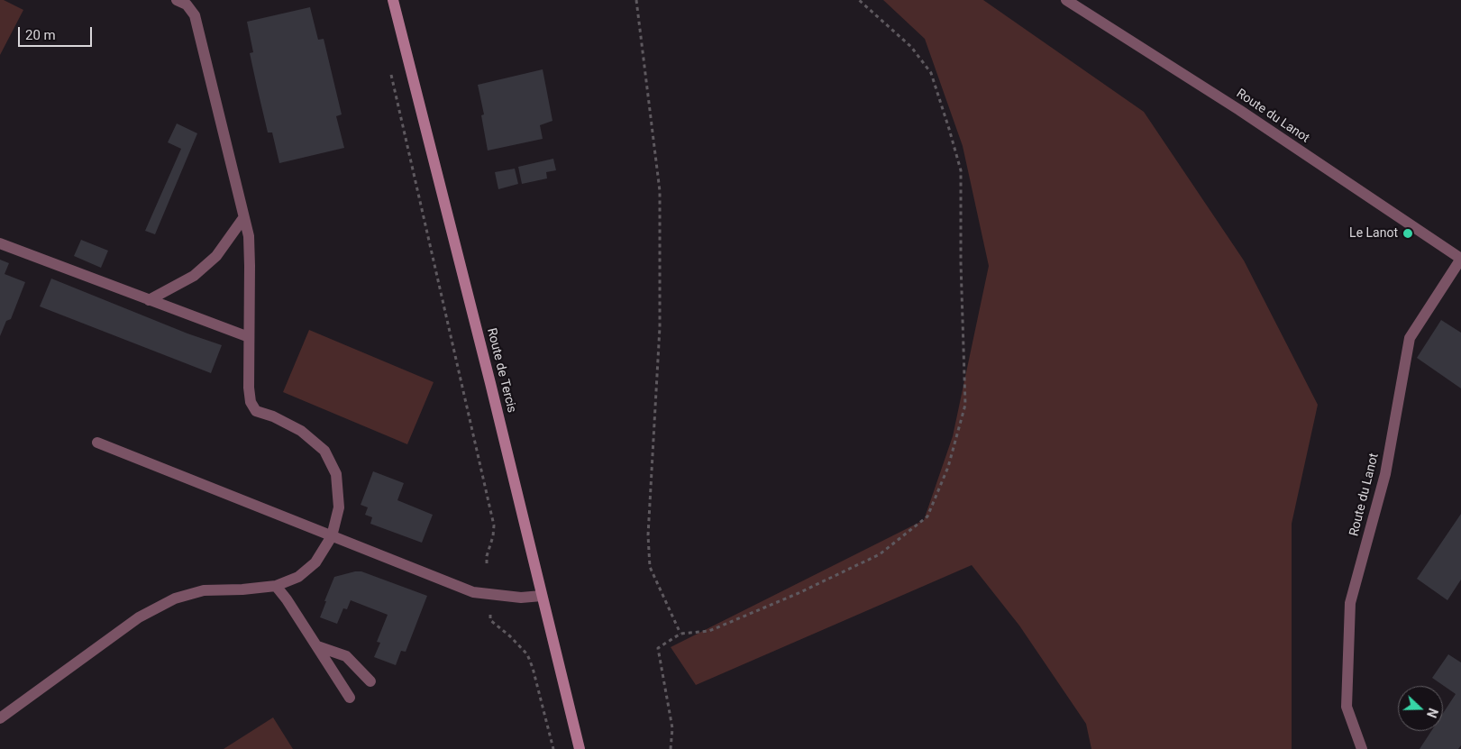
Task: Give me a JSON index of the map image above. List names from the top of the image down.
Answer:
{
  "streets": {
    "main road": ["Route de Tercis"],
    "street": ["Route du Lanot"]
  },
  "places": ["Le Lanot"],
  "scale_bar": "20 m",
  "north": "right"
}
